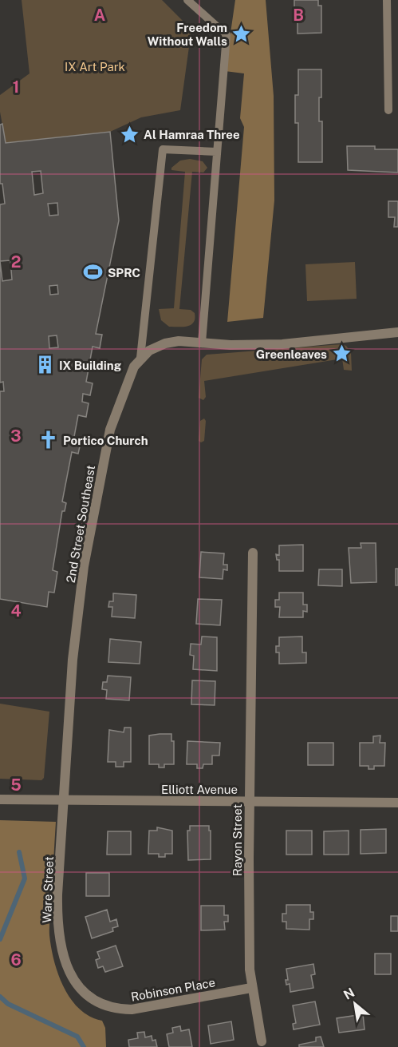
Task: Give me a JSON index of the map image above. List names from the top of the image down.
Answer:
{
  "streets": {
    "street": [
      "2nd Street Southeast",
      "Elliott Avenue",
      "Rayon Street",
      "Ware Street",
      "Robinson Place"
    ]
  },
  "crossings": [
    ["2nd Street Southeast", "Elliott Avenue"],
    ["2nd Street Southeast", "Ware Street"],
    ["Elliott Avenue", "Rayon Street"],
    ["Rayon Street", "Robinson Place"],
    ["Ware Street", "Robinson Place"]
  ],
  "parks": ["IX Art Park"],
  "places": {
    "place": ["Freedom Without Walls", "Al Hamraa Three", "Greenleaves"],
    "sports": ["SPRC"],
    "building": ["IX Building"],
    "church": ["Portico Church"]
  },
  "north": "top left",
  "grid": {
    "columns": ["A", "B"],
    "rows": [
      "1",
      "2",
      "3",
      "4",
      "5",
      "6"
    ]
  }
}
